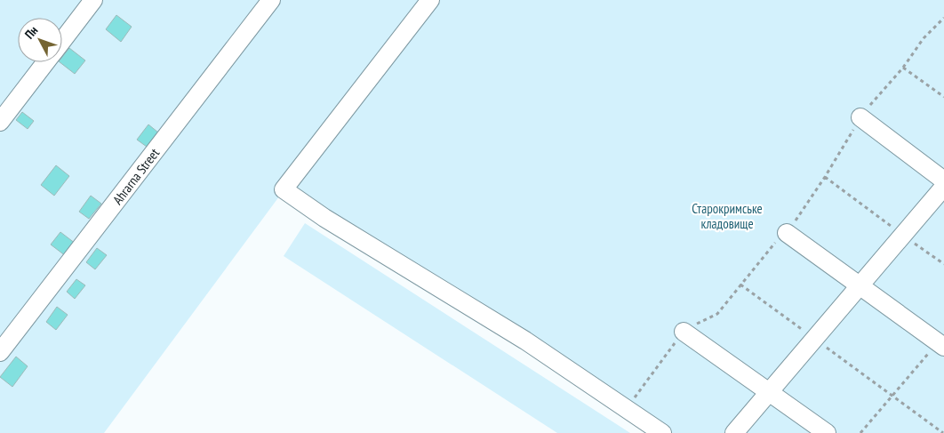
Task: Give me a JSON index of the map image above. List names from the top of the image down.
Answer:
{
  "streets": {
    "lane": ["Ahrarna Street"]
  },
  "parks": ["Старокримське кладовище"],
  "north": "top left"
}
